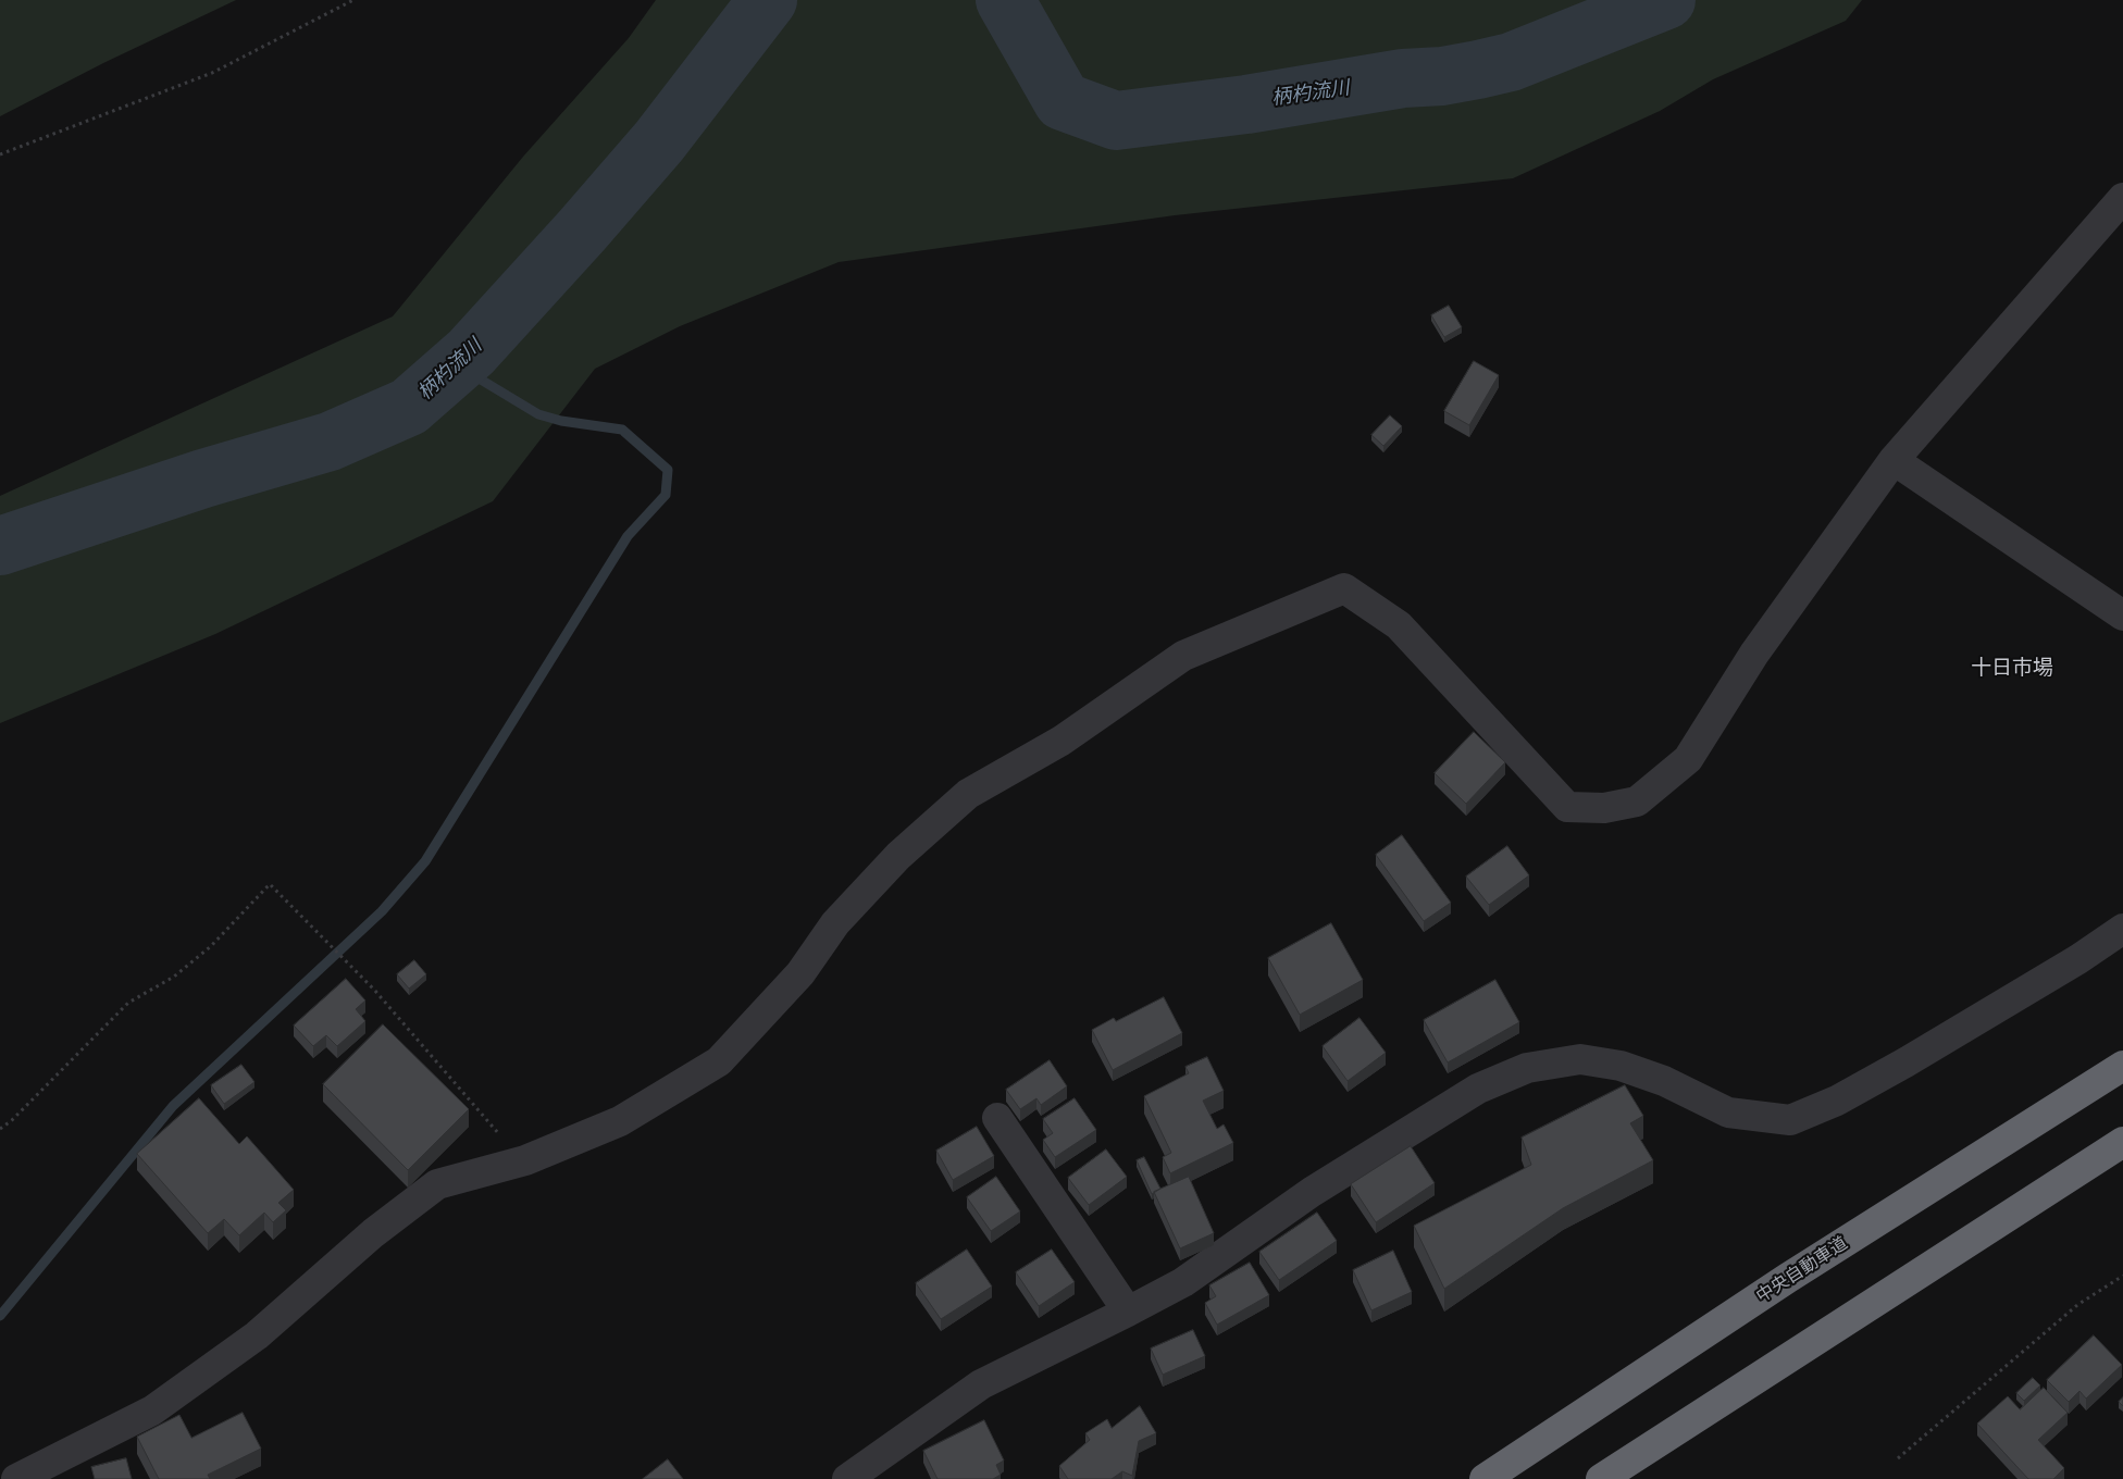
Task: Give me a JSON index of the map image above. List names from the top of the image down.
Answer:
{
  "streets": {
    "highway": ["中央自動車道"]
  },
  "districts": ["十日市場"],
  "water": ["柄杓流川"]
}
